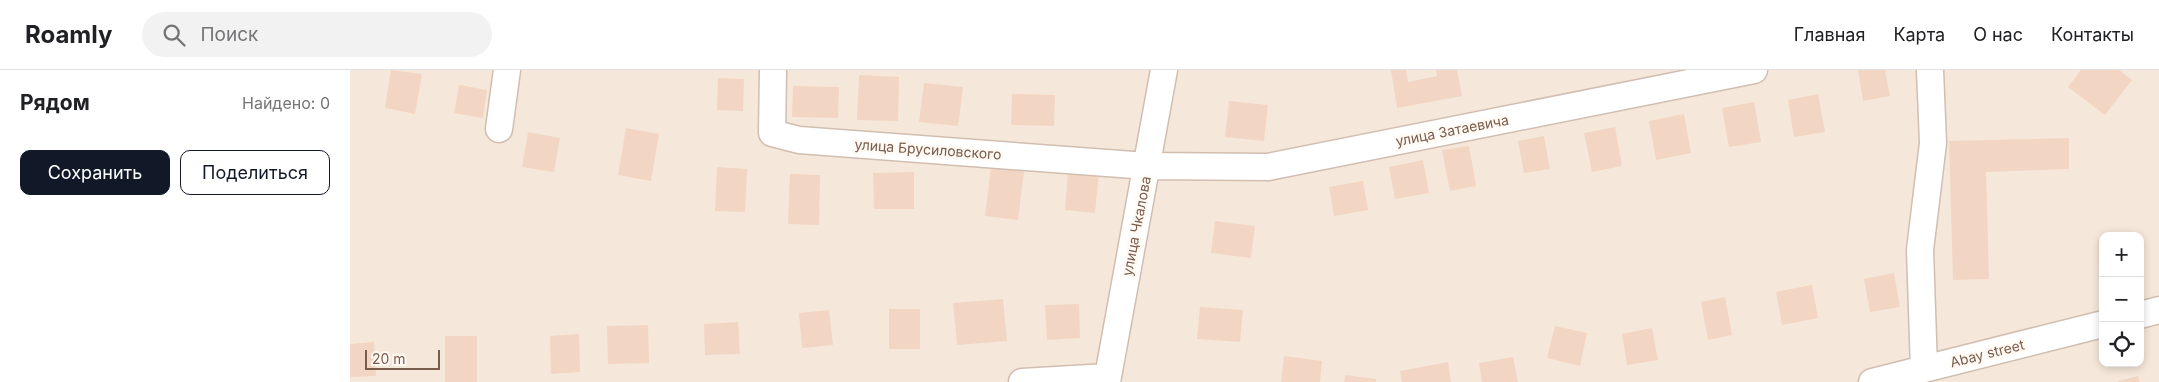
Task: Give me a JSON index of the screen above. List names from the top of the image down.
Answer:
{
  "streets": {
    "street": [
      "улица Затаевича",
      "улица Брусиловского",
      "улица Чкалова",
      "Abay street"
    ]
  },
  "crossings": [
    ["улица Затаевича", "улица Брусиловского"],
    ["улица Затаевича", "улица Чкалова"],
    ["улица Брусиловского", "улица Чкалова"]
  ],
  "scale_bar": "20 m",
  "page": {
    "header": "Roamly",
    "search": "Поиск",
    "nav": [
      "Главная",
      "Карта",
      "О нас",
      "Контакты"
    ],
    "heading": ["Рядом", "Найдено: 0"],
    "buttons": ["Сохранить", "Поделиться"],
    "map_buttons": ["+", "−"],
    "scale": "20 m"
  }
}
